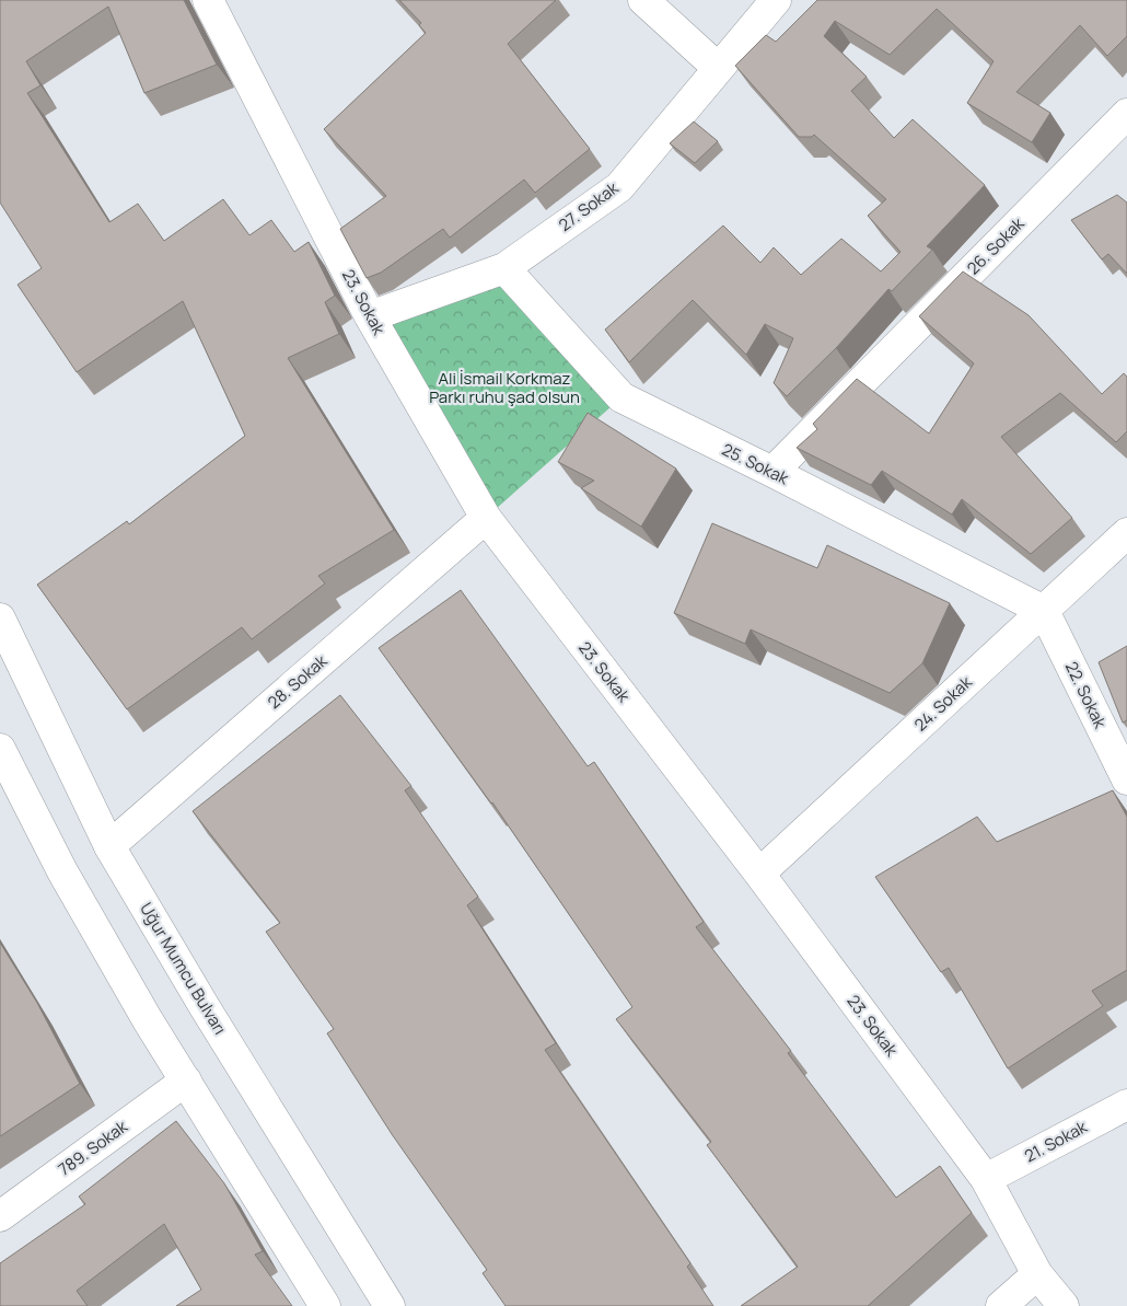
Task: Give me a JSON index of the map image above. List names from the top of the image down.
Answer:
{
  "streets": {
    "street": [
      "27. Sokak",
      "26. Sokak",
      "23. Sokak",
      "25. Sokak",
      "28. Sokak",
      "22. Sokak",
      "24. Sokak",
      "Uğur Mumcu Bulvarı",
      "21. Sokak",
      "789. Sokak"
    ]
  },
  "crossings": [
    ["27. Sokak", "23. Sokak"],
    ["27. Sokak", "25. Sokak"],
    ["26. Sokak", "25. Sokak"],
    ["23. Sokak", "28. Sokak"],
    ["23. Sokak", "24. Sokak"],
    ["23. Sokak", "21. Sokak"],
    ["25. Sokak", "22. Sokak"],
    ["25. Sokak", "24. Sokak"],
    ["28. Sokak", "Uğur Mumcu Bulvarı"],
    ["22. Sokak", "24. Sokak"]
  ],
  "parks": ["Ali İsmail Korkmaz Parkı ruhu şad olsun"]
}
